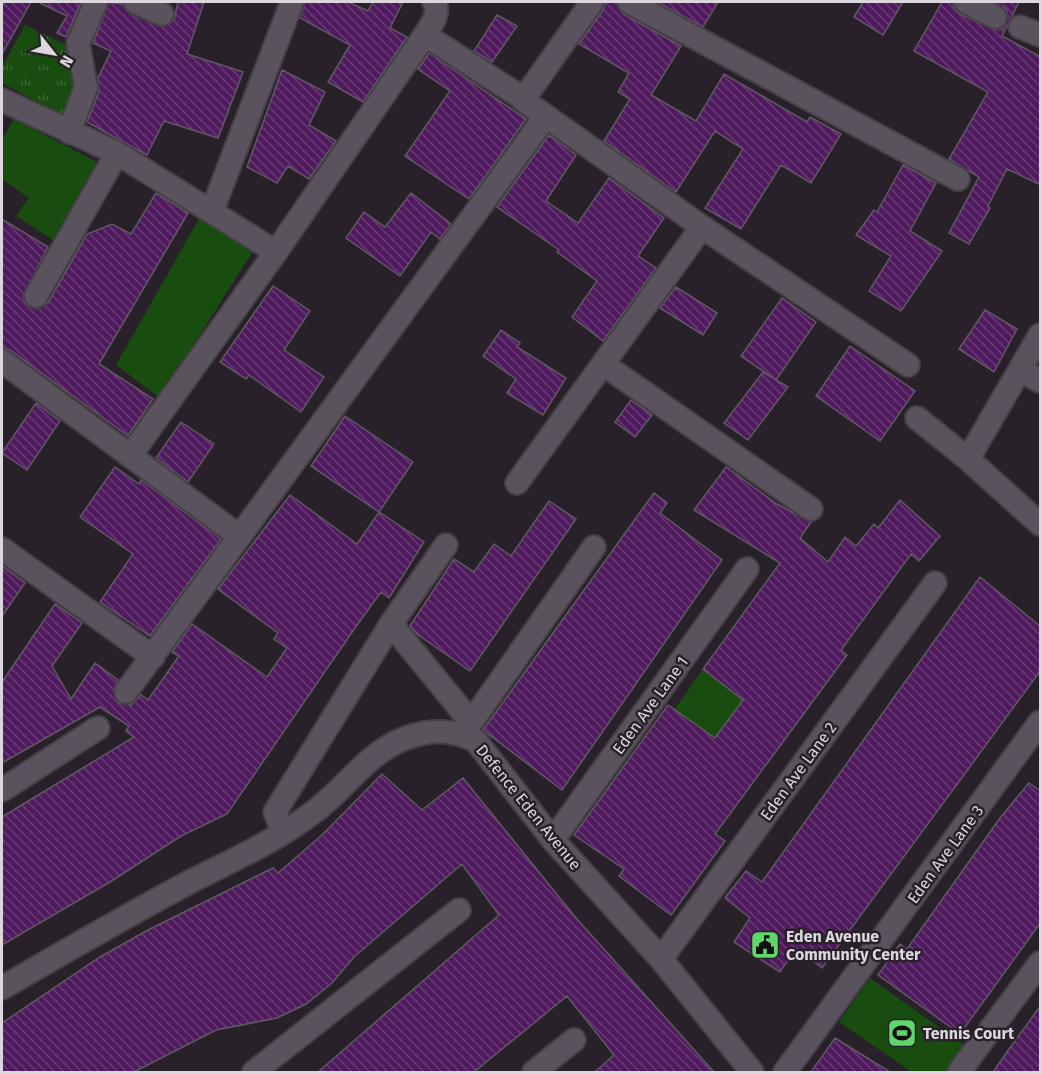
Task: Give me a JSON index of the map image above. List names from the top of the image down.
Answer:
{
  "streets": {
    "street": [
      "Eden Ave Lane 1",
      "Eden Ave Lane 2",
      "Defence Eden Avenue",
      "Eden Ave Lane 3"
    ]
  },
  "crossings": [
    ["Eden Ave Lane 1", "Defence Eden Avenue"],
    ["Eden Ave Lane 2", "Defence Eden Avenue"]
  ],
  "places": {
    "public building": ["Eden Avenue Community Center"],
    "sports": ["Tennis Court"]
  },
  "north": "bottom right"
}
